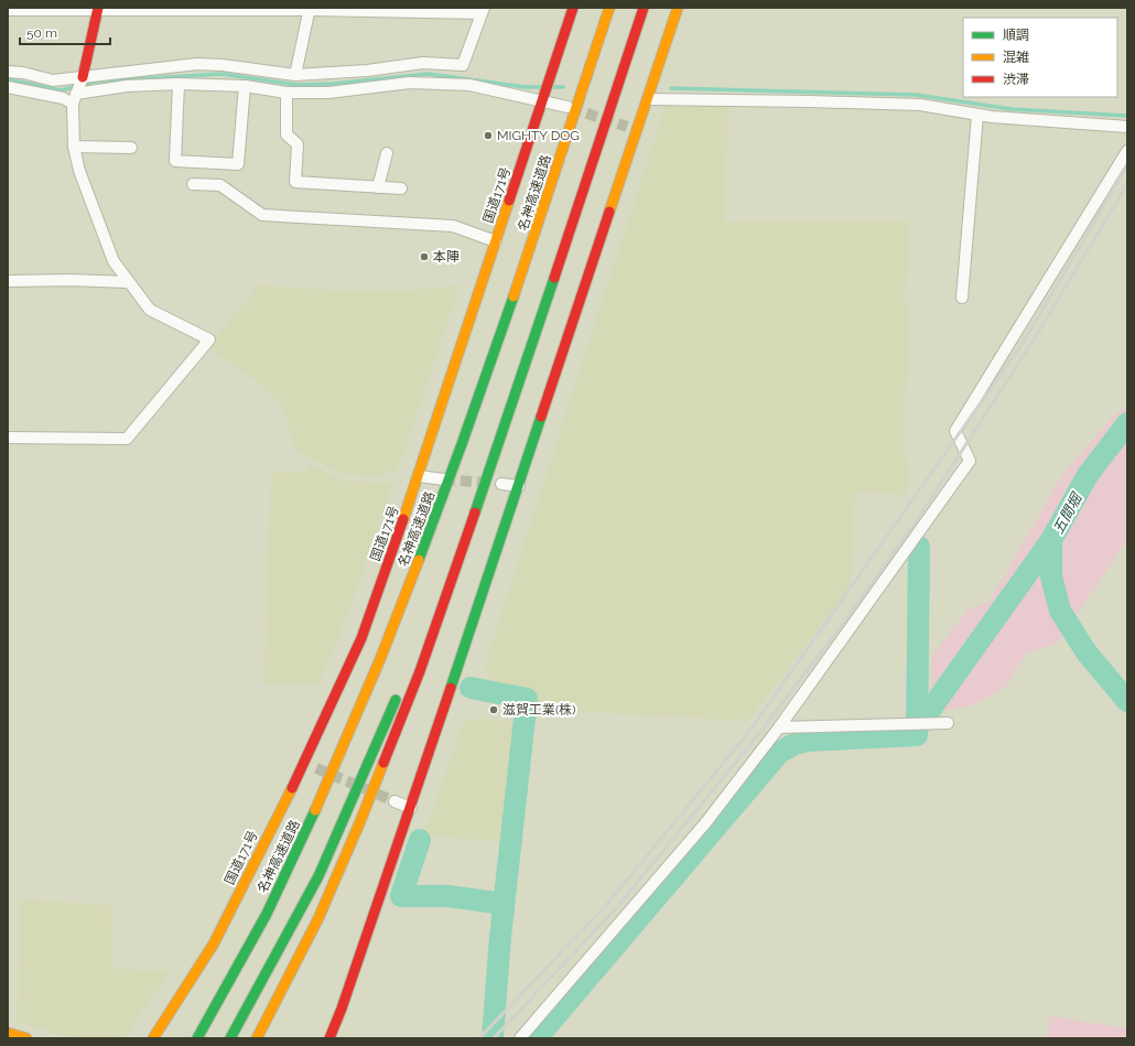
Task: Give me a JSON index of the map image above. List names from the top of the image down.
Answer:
{
  "streets": {
    "main road": ["名神高速道路", "国道171号"]
  },
  "water": ["五間堀"],
  "places": ["MIGHTY DOG", "本陣", "滋賀工業(株)"],
  "legend": ["順調", "混雑", "渋滞"],
  "scale_bar": "50 m"
}
